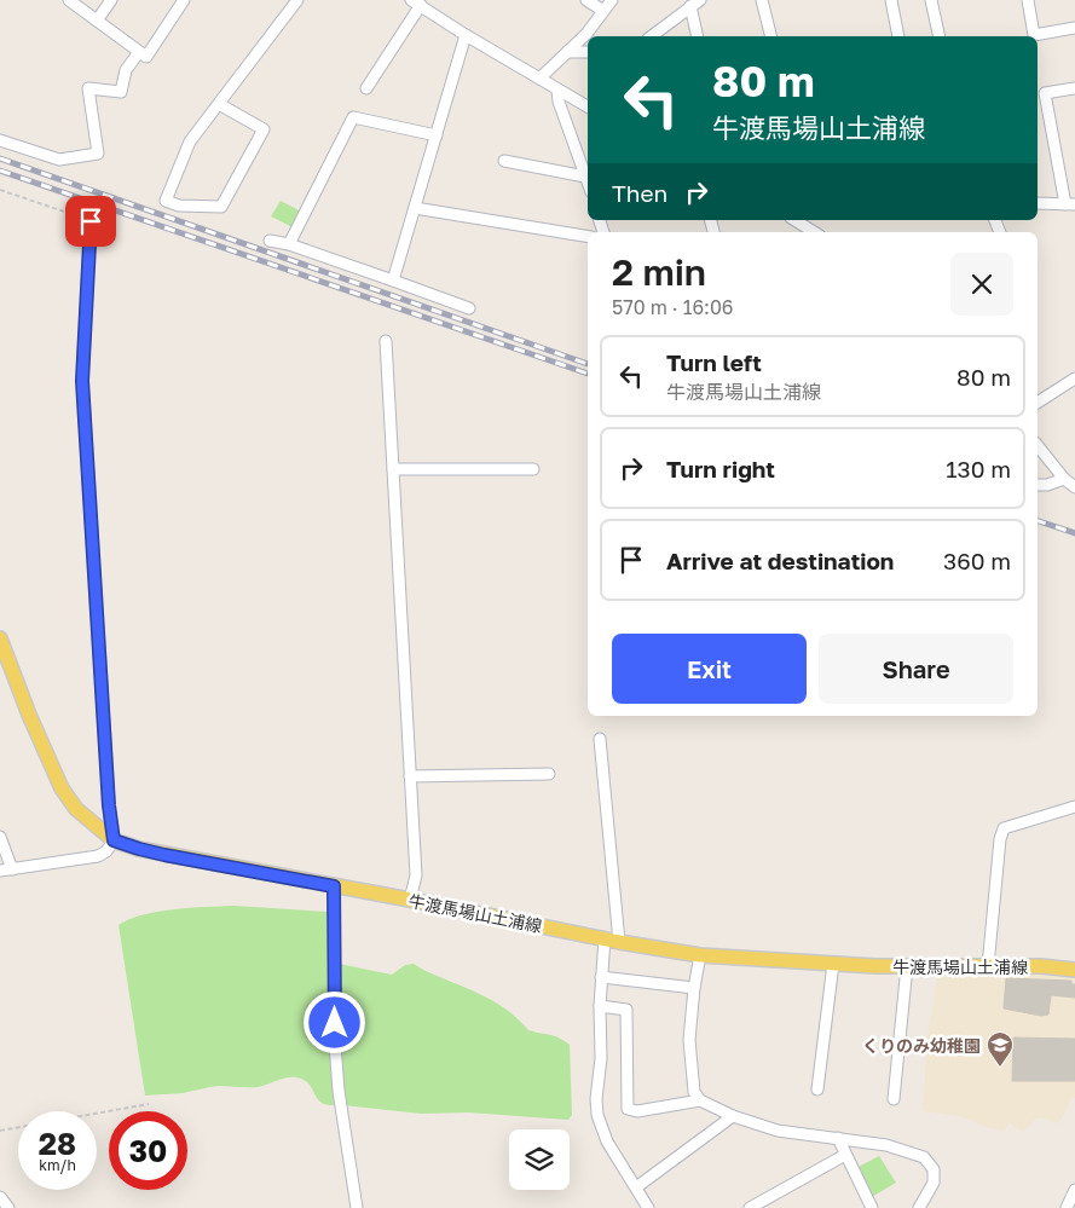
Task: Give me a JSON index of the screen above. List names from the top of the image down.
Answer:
{
  "streets": {
    "main road": ["牛渡馬場山土浦線"]
  },
  "places": {
    "school or university": ["くりのみ幼稚園"]
  },
  "page": {
    "turn": ["80 m", "牛渡馬場山土浦線"],
    "then": "Then",
    "heading": ["2 min", "570 m · 16:06"],
    "list": [
      {
        "name": "Turn left",
        "note": "牛渡馬場山土浦線",
        "value": "80 m"
      },
      {
        "name": "Turn right",
        "value": "130 m"
      },
      {
        "name": "Arrive at destination",
        "value": "360 m"
      }
    ],
    "buttons": ["Exit", "Share"],
    "speed": "28 km/h",
    "limit": "30"
  }
}
